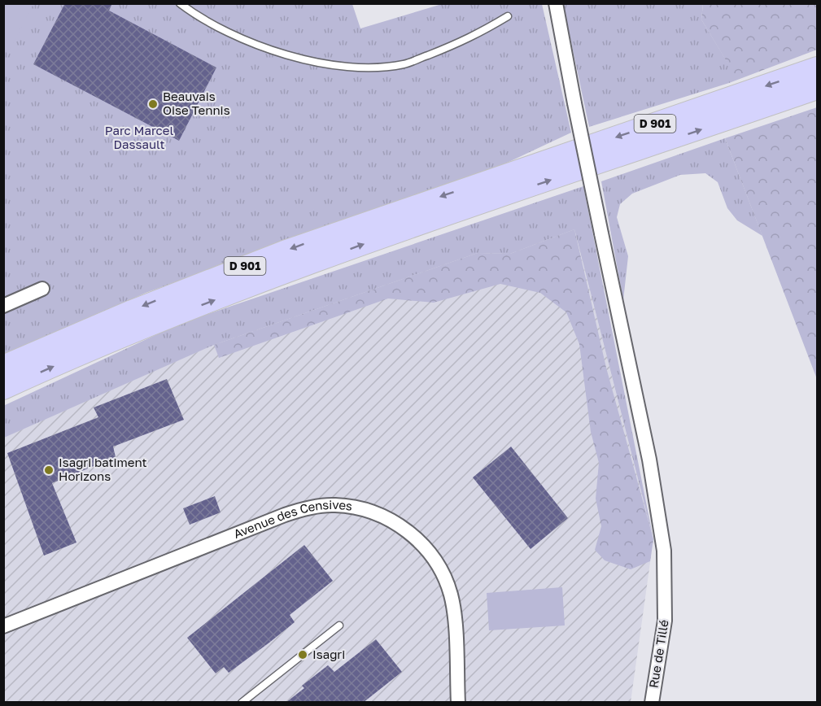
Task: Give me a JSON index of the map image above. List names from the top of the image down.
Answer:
{
  "streets": {
    "main road": ["D 901"],
    "street": ["Avenue des Censives", "Rue de Tillé"]
  },
  "parks": ["Parc Marcel Dassault"],
  "places": ["Beauvais Oise Tennis", "Isagri batiment Horizons", "Isagri"]
}
